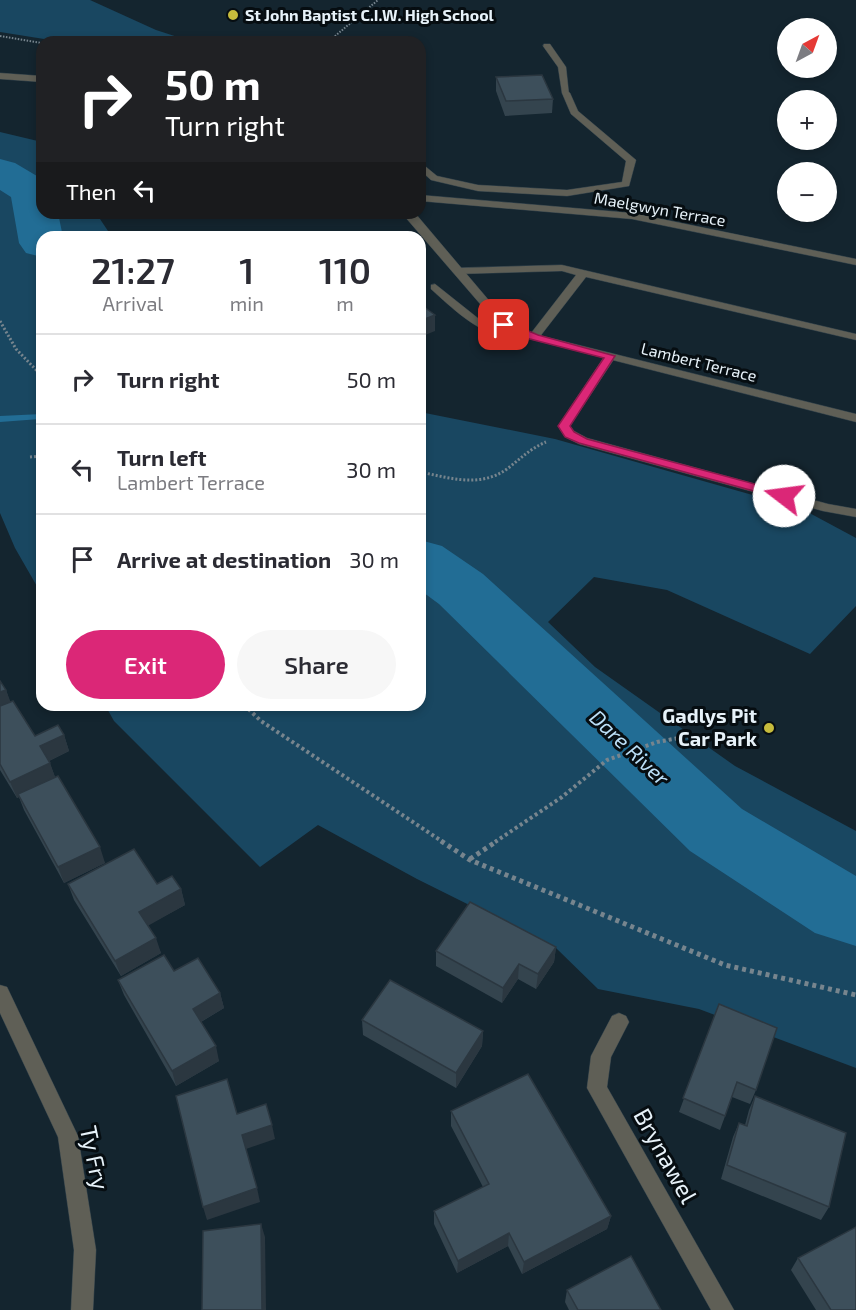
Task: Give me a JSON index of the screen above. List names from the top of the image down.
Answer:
{
  "streets": {
    "street": [
      "Maelgwyn Terrace",
      "Lambert Terrace",
      "Brynawel",
      "Ty Fry"
    ]
  },
  "water": ["Dare River"],
  "places": ["St John Baptist C.I.W. High School", "Gadlys Pit Car Park"],
  "north": "top right",
  "page": {
    "map_buttons": ["+", "−"],
    "turn": ["50 m", "Turn right"],
    "then": "Then",
    "eta": [
      "21:27",
      "Arrival",
      "1",
      "min",
      "110",
      "m"
    ],
    "list": [
      {
        "name": "Turn right",
        "value": "50 m"
      },
      {
        "name": "Turn left",
        "note": "Lambert Terrace",
        "value": "30 m"
      },
      {
        "name": "Arrive at destination",
        "value": "30 m"
      }
    ],
    "buttons": ["Exit", "Share"]
  }
}
